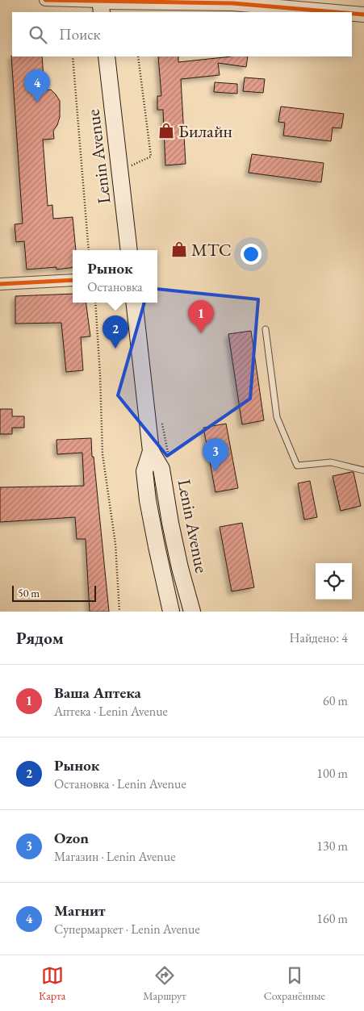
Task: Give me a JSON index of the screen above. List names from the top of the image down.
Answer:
{
  "streets": {
    "main road": ["Lenin Avenue"]
  },
  "places": {
    "shop": ["Билайн", "МТС"]
  },
  "scale_bar": "50 m",
  "page": {
    "search": "Поиск",
    "pins": [
      "4",
      "1",
      "2",
      "3"
    ],
    "popup": ["Рынок", "Остановка"],
    "scale": "50 m",
    "heading": ["Рядом", "Найдено: 4"],
    "list": [
      {
        "mark": "1",
        "name": "Ваша Аптека",
        "note": "Аптека · Lenin Avenue",
        "value": "60 m"
      },
      {
        "mark": "2",
        "name": "Рынок",
        "note": "Остановка · Lenin Avenue",
        "value": "100 m"
      },
      {
        "mark": "3",
        "name": "Ozon",
        "note": "Магазин · Lenin Avenue",
        "value": "130 m"
      },
      {
        "mark": "4",
        "name": "Магнит",
        "note": "Супермаркет · Lenin Avenue",
        "value": "160 m"
      }
    ],
    "nav": ["Карта", "Маршрут", "Сохранённые"]
  }
}
